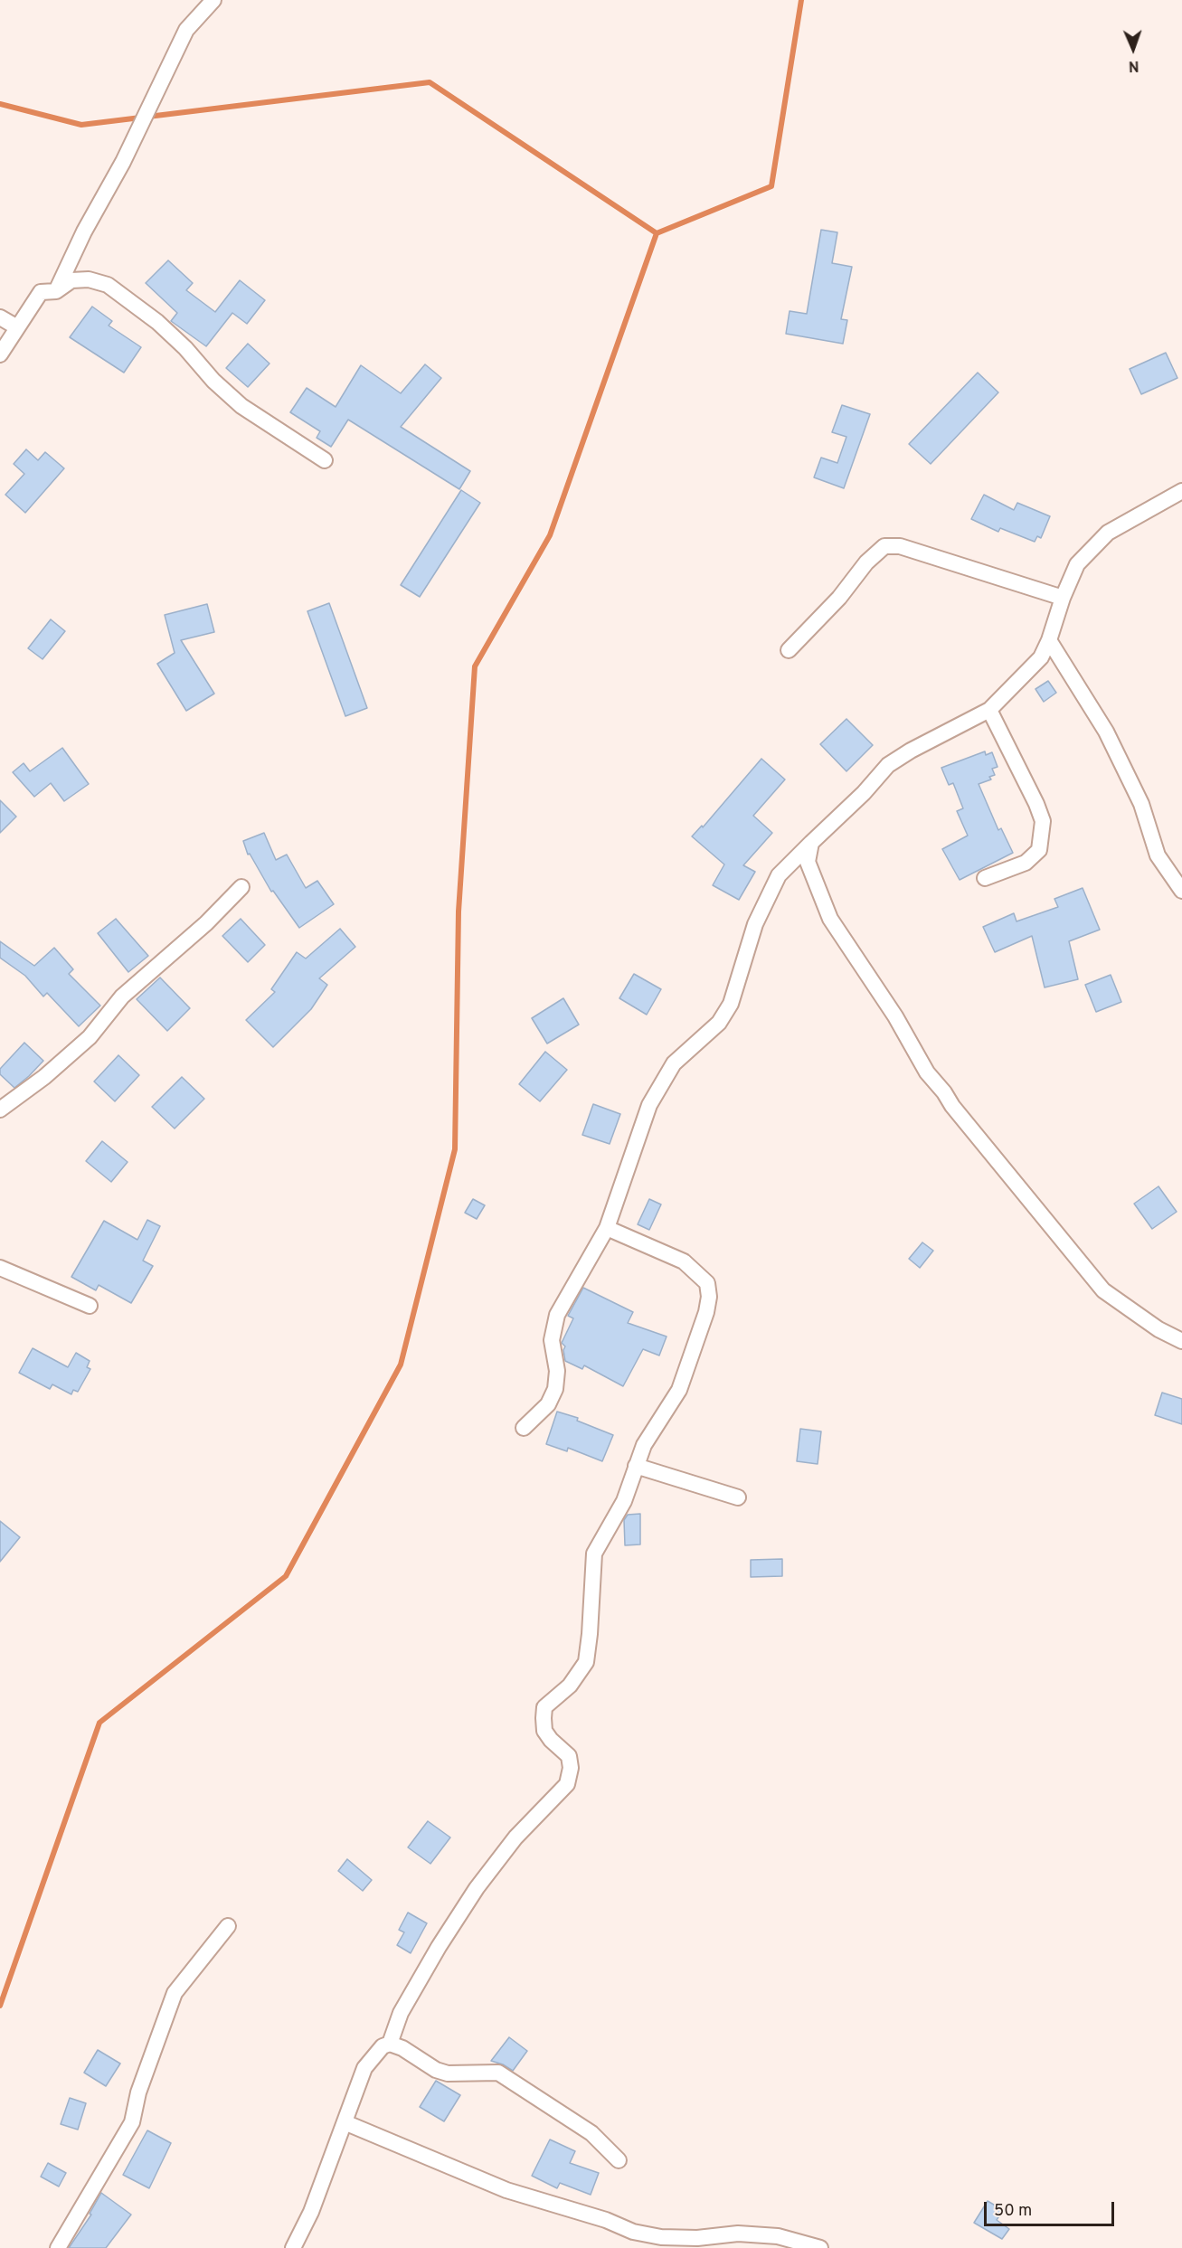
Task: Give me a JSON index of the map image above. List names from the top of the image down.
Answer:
{
  "scale_bar": "50 m",
  "north": "bottom"
}
